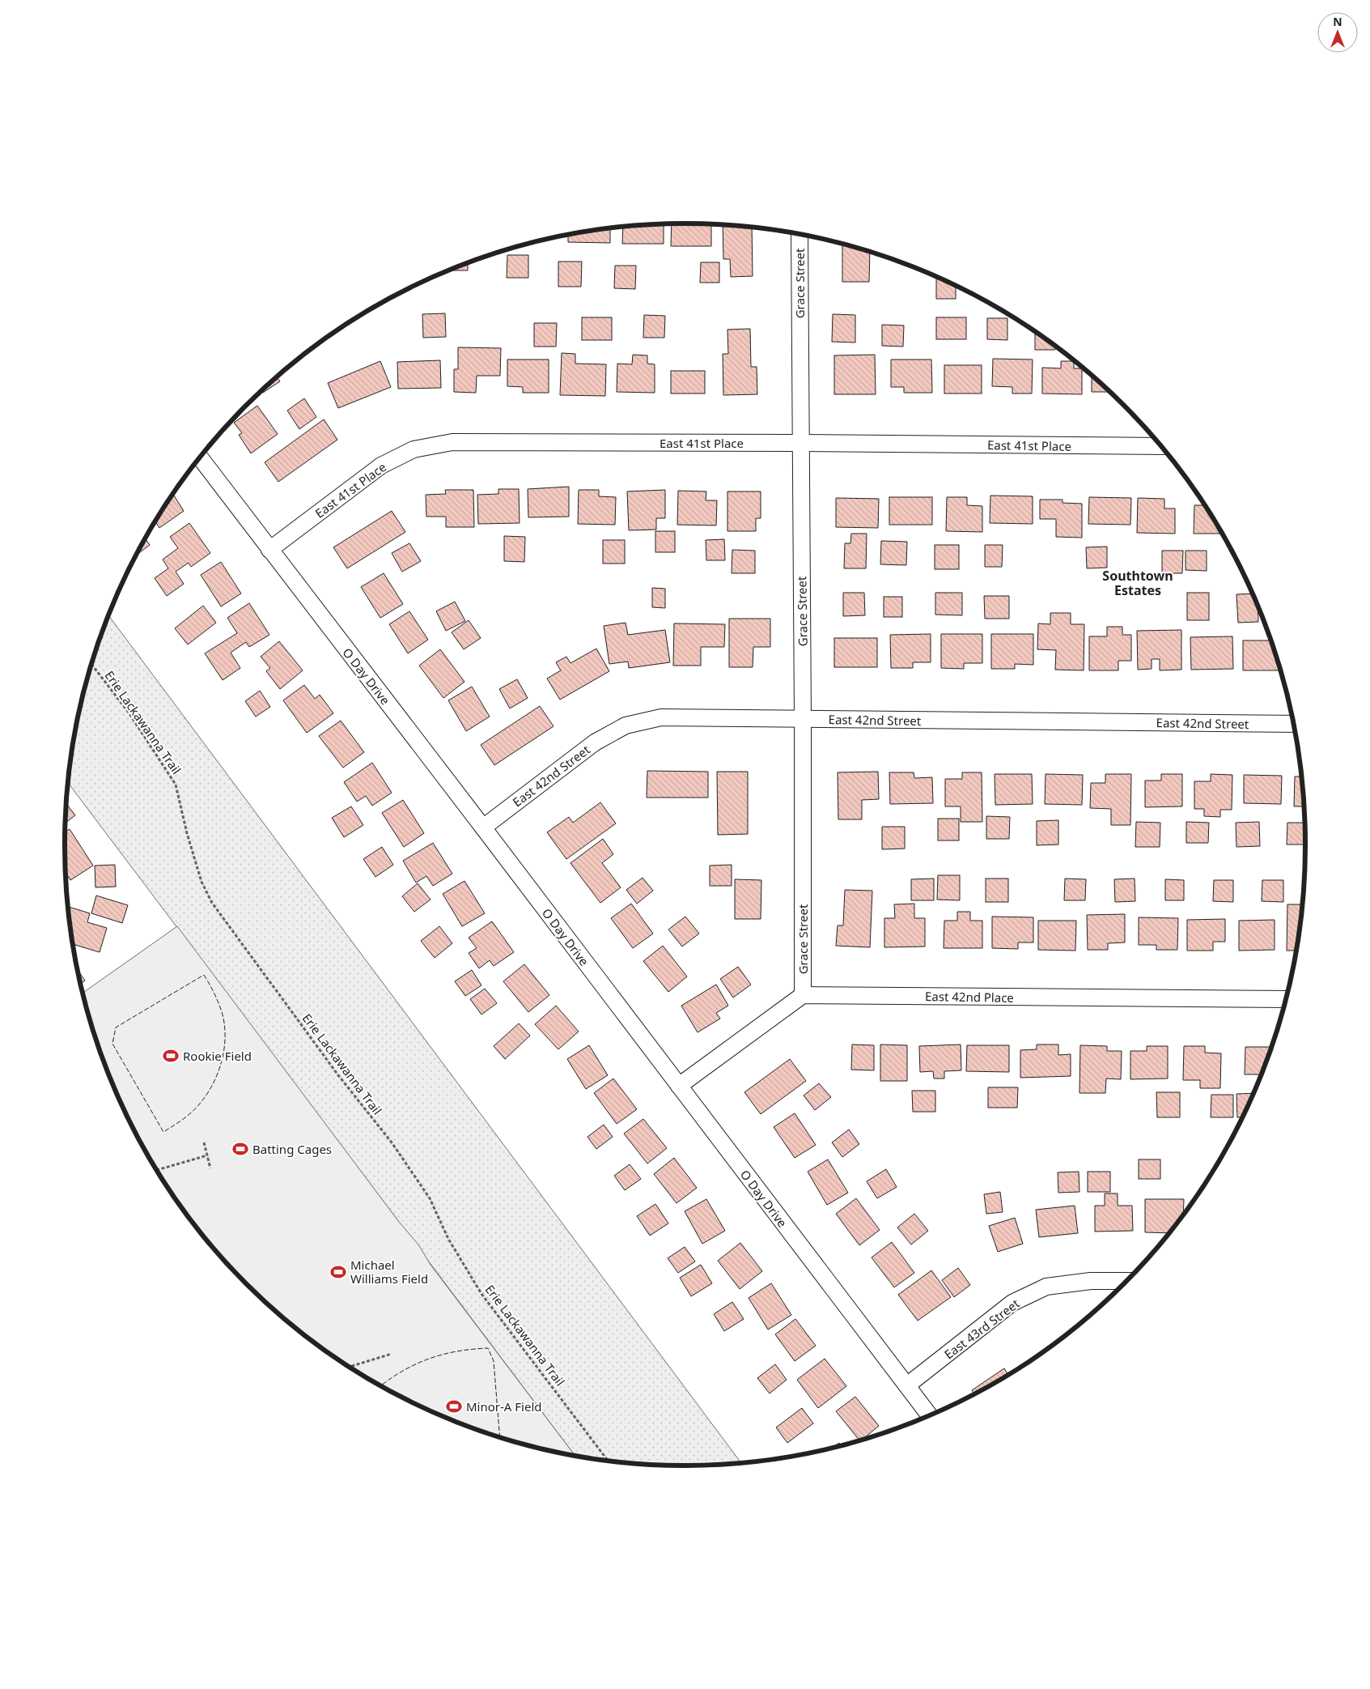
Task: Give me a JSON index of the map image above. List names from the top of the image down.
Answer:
{
  "streets": {
    "street": [
      "Grace Street",
      "East 41st Place",
      "O Day Drive",
      "East 42nd Street",
      "East 42nd Place",
      "East 43rd Street"
    ],
    "path": ["Erie Lackawanna Trail"]
  },
  "crossings": [
    ["Grace Street", "East 41st Place"],
    ["Grace Street", "East 42nd Street"],
    ["Grace Street", "East 42nd Place"],
    ["East 41st Place", "O Day Drive"],
    ["O Day Drive", "East 42nd Street"],
    ["O Day Drive", "East 43rd Street"]
  ],
  "districts": ["Southtown Estates"],
  "places": {
    "sports": [
      "Rookie Field",
      "Batting Cages",
      "Michael Williams Field",
      "Minor-A Field"
    ]
  },
  "north": "top"
}
